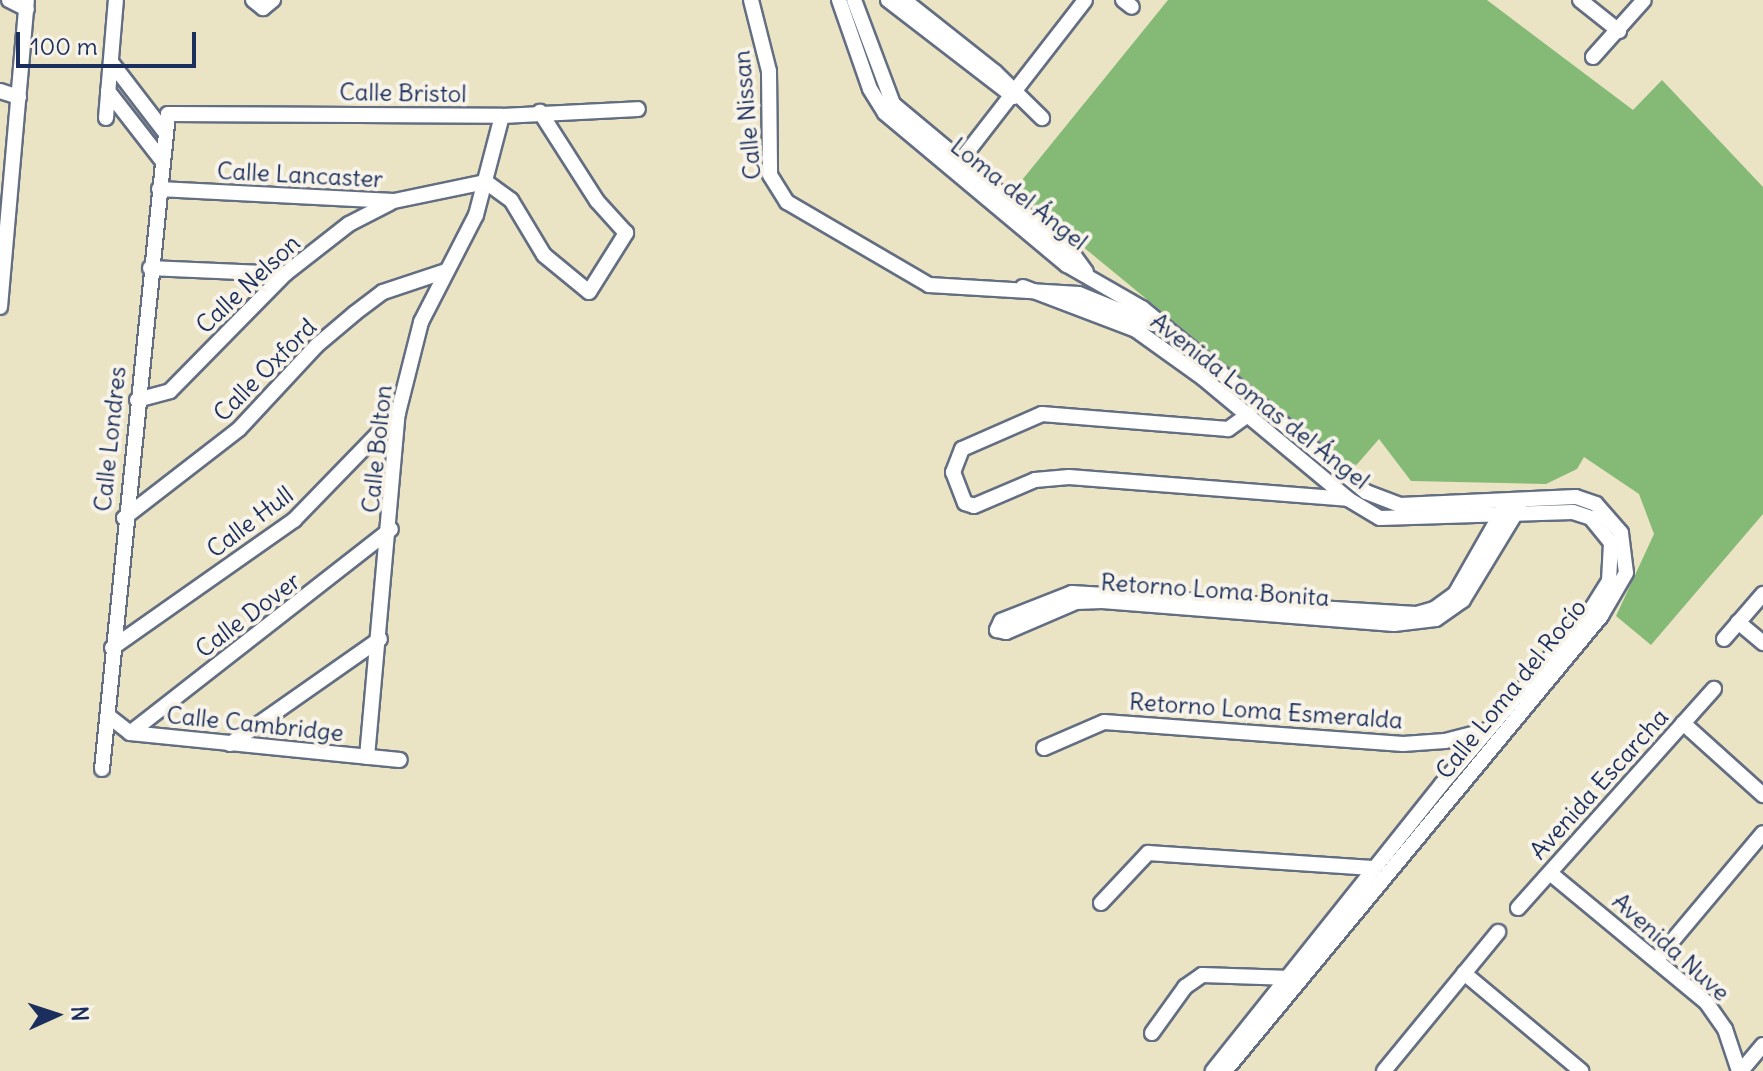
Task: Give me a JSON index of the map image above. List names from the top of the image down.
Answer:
{
  "streets": {
    "street": [
      "Calle Bristol",
      "Calle Nissan",
      "Calle Lancaster",
      "Loma del Ángel",
      "Calle Nelson",
      "Calle Oxford",
      "Avenida Lomas del Ángel",
      "Calle Londres",
      "Calle Bolton",
      "Calle Hull",
      "Retorno Loma Bonita",
      "Calle Dover",
      "Calle Loma del Rocío",
      "Retorno Loma Esmeralda",
      "Calle Cambridge",
      "Avenida Escarcha",
      "Avenida Nuve"
    ]
  },
  "crossings": [
    ["Calle Bristol", "Calle Londres"],
    ["Calle Bristol", "Calle Bolton"],
    ["Calle Nissan", "Avenida Lomas del Ángel"],
    ["Calle Lancaster", "Calle Nelson"],
    ["Calle Lancaster", "Calle Londres"],
    ["Calle Lancaster", "Calle Bolton"],
    ["Loma del Ángel", "Avenida Lomas del Ángel"],
    ["Calle Nelson", "Calle Londres"],
    ["Calle Oxford", "Calle Londres"],
    ["Calle Oxford", "Calle Bolton"],
    ["Avenida Lomas del Ángel", "Calle Loma del Rocío"],
    ["Calle Londres", "Calle Hull"],
    ["Calle Londres", "Calle Cambridge"],
    ["Calle Bolton", "Calle Hull"],
    ["Calle Bolton", "Calle Dover"],
    ["Calle Bolton", "Calle Cambridge"],
    ["Retorno Loma Bonita", "Calle Loma del Rocío"],
    ["Calle Dover", "Calle Cambridge"],
    ["Calle Loma del Rocío", "Retorno Loma Esmeralda"],
    ["Avenida Escarcha", "Avenida Nuve"]
  ],
  "scale_bar": "100 m",
  "north": "right"
}
